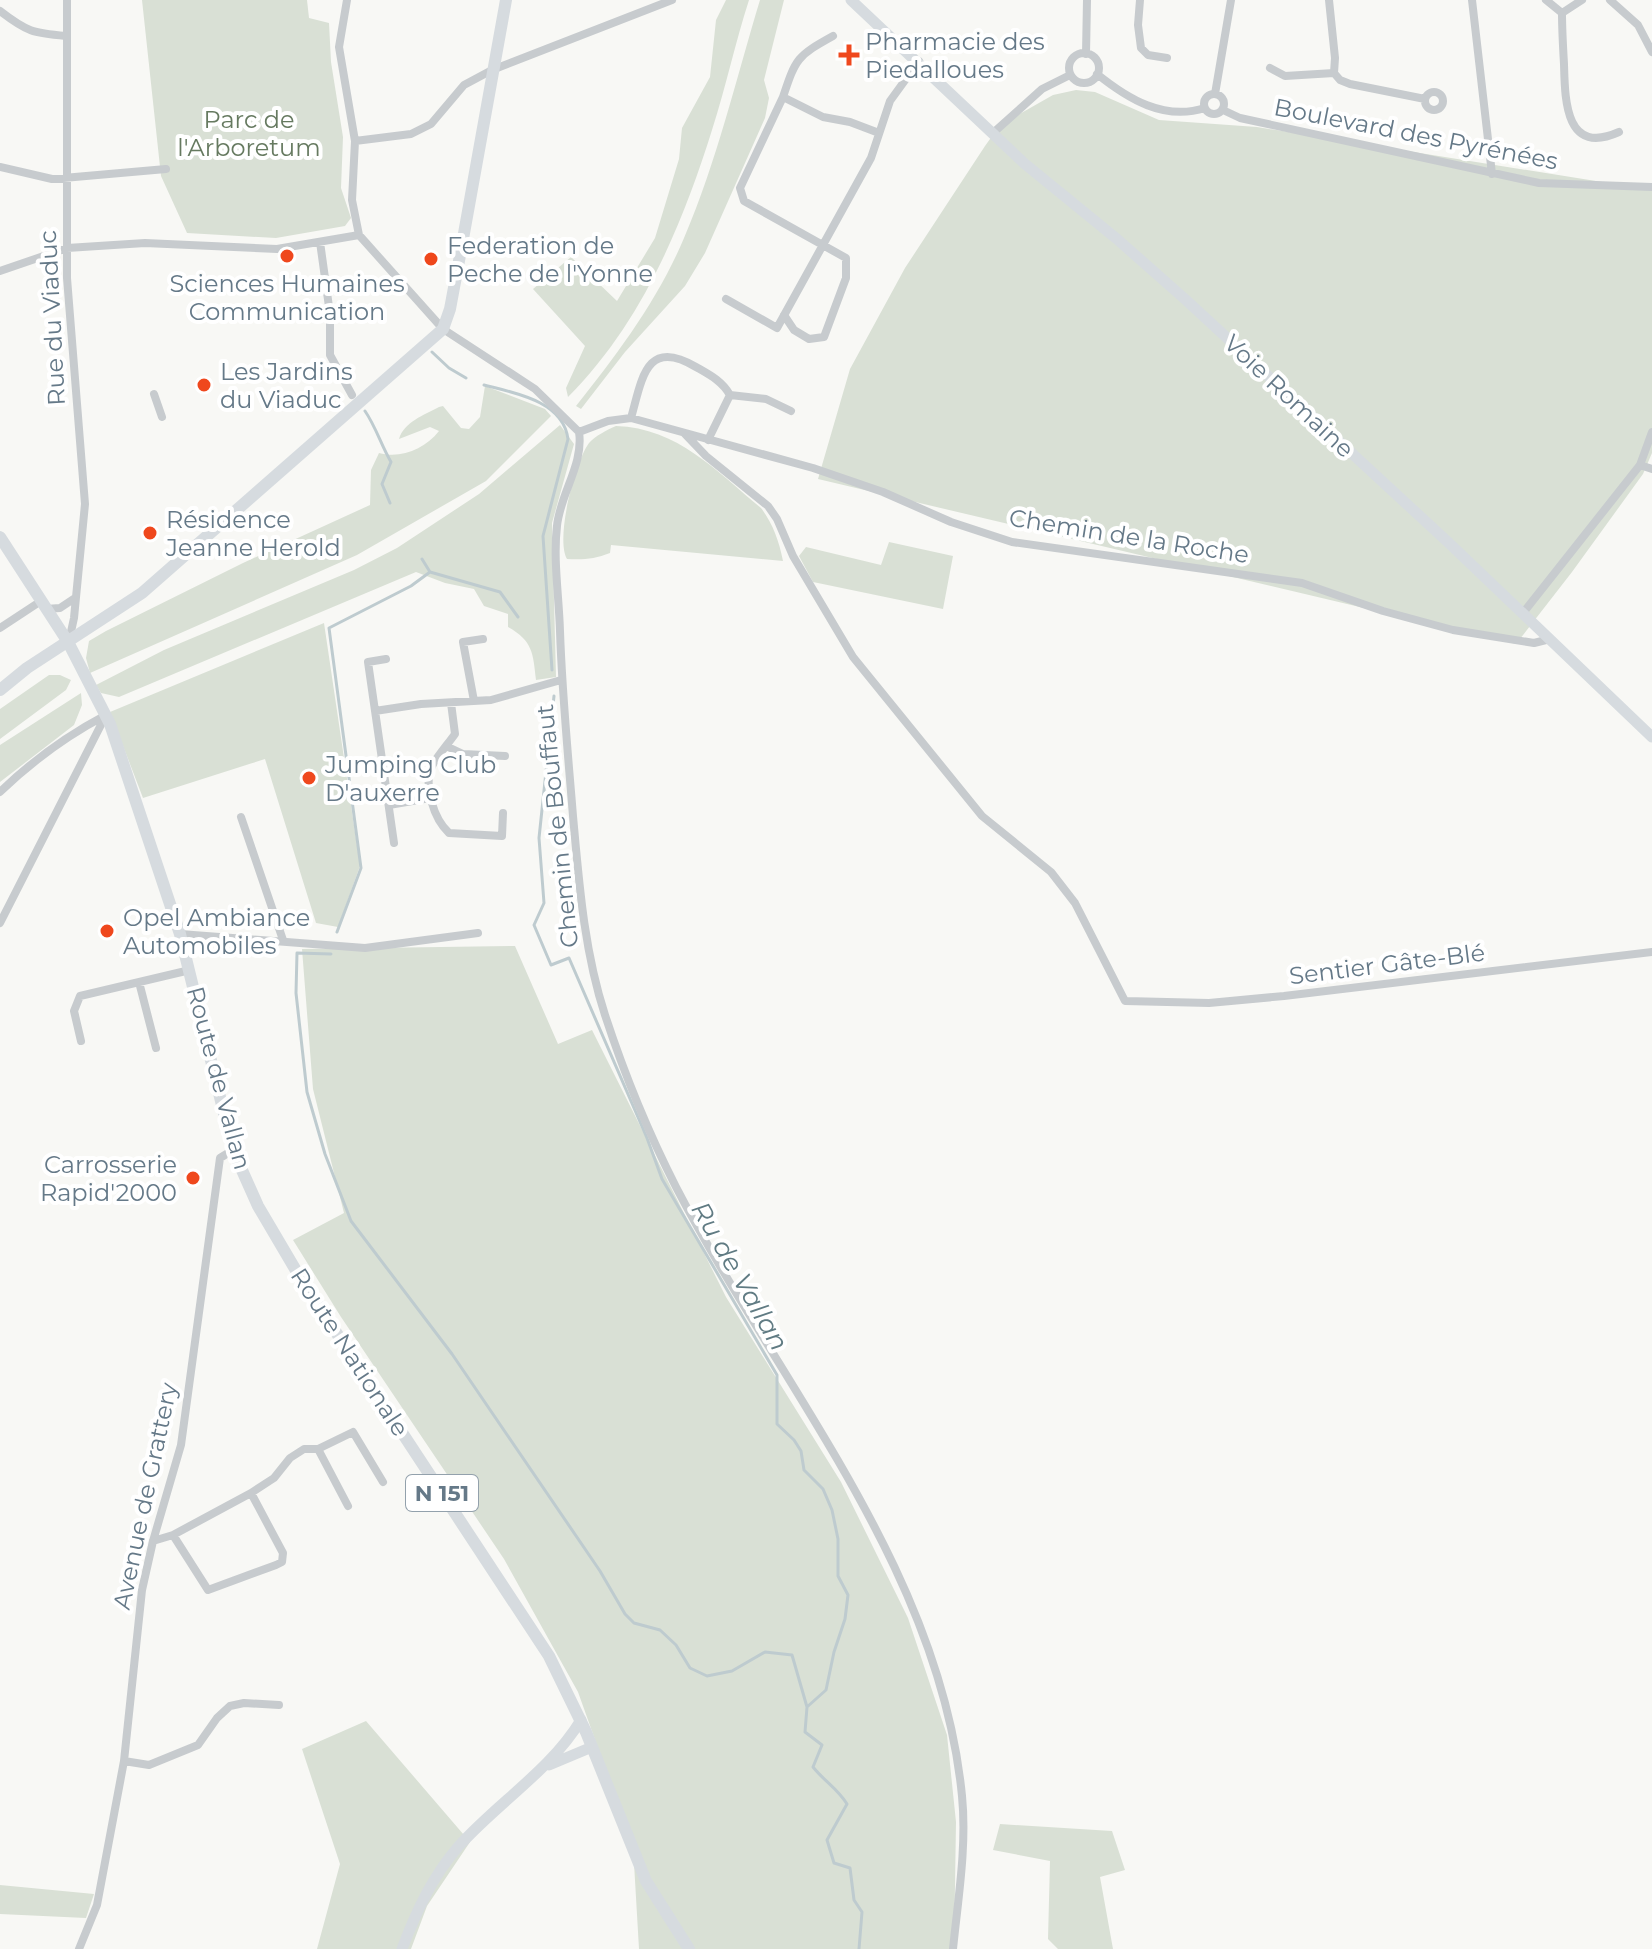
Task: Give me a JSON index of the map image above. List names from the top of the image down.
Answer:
{
  "streets": {
    "main road": [
      "Voie Romaine",
      "Route de Vallan",
      "Route Nationale",
      "N 151"
    ],
    "street": [
      "Boulevard des Pyrénées",
      "Rue du Viaduc",
      "Chemin de la Roche",
      "Chemin de Bouffaut",
      "Sentier Gâte-Blé",
      "Avenue de Grattery"
    ]
  },
  "crossings": [
    ["Rue du Viaduc", "N 151"],
    ["Voie Romaine", "Chemin de la Roche"],
    ["Chemin de la Roche", "Chemin de Bouffaut"],
    ["Chemin de la Roche", "Sentier Gâte-Blé"],
    ["Route de Vallan", "Route Nationale"],
    ["Route de Vallan", "N 151"],
    ["Route de Vallan", "Avenue de Grattery"],
    ["Route Nationale", "N 151"]
  ],
  "water": ["Ru de Vallan"],
  "parks": ["Parc de l'Arboretum"],
  "places": {
    "health": ["Pharmacie des Piedalloues"],
    "other": [
      "Sciences Humaines Communication",
      "Federation de Peche de l'Yonne",
      "Les Jardins du Viaduc",
      "Résidence Jeanne Herold",
      "Jumping Club D'auxerre",
      "Opel Ambiance Automobiles",
      "Carrosserie Rapid'2000"
    ]
  }
}
